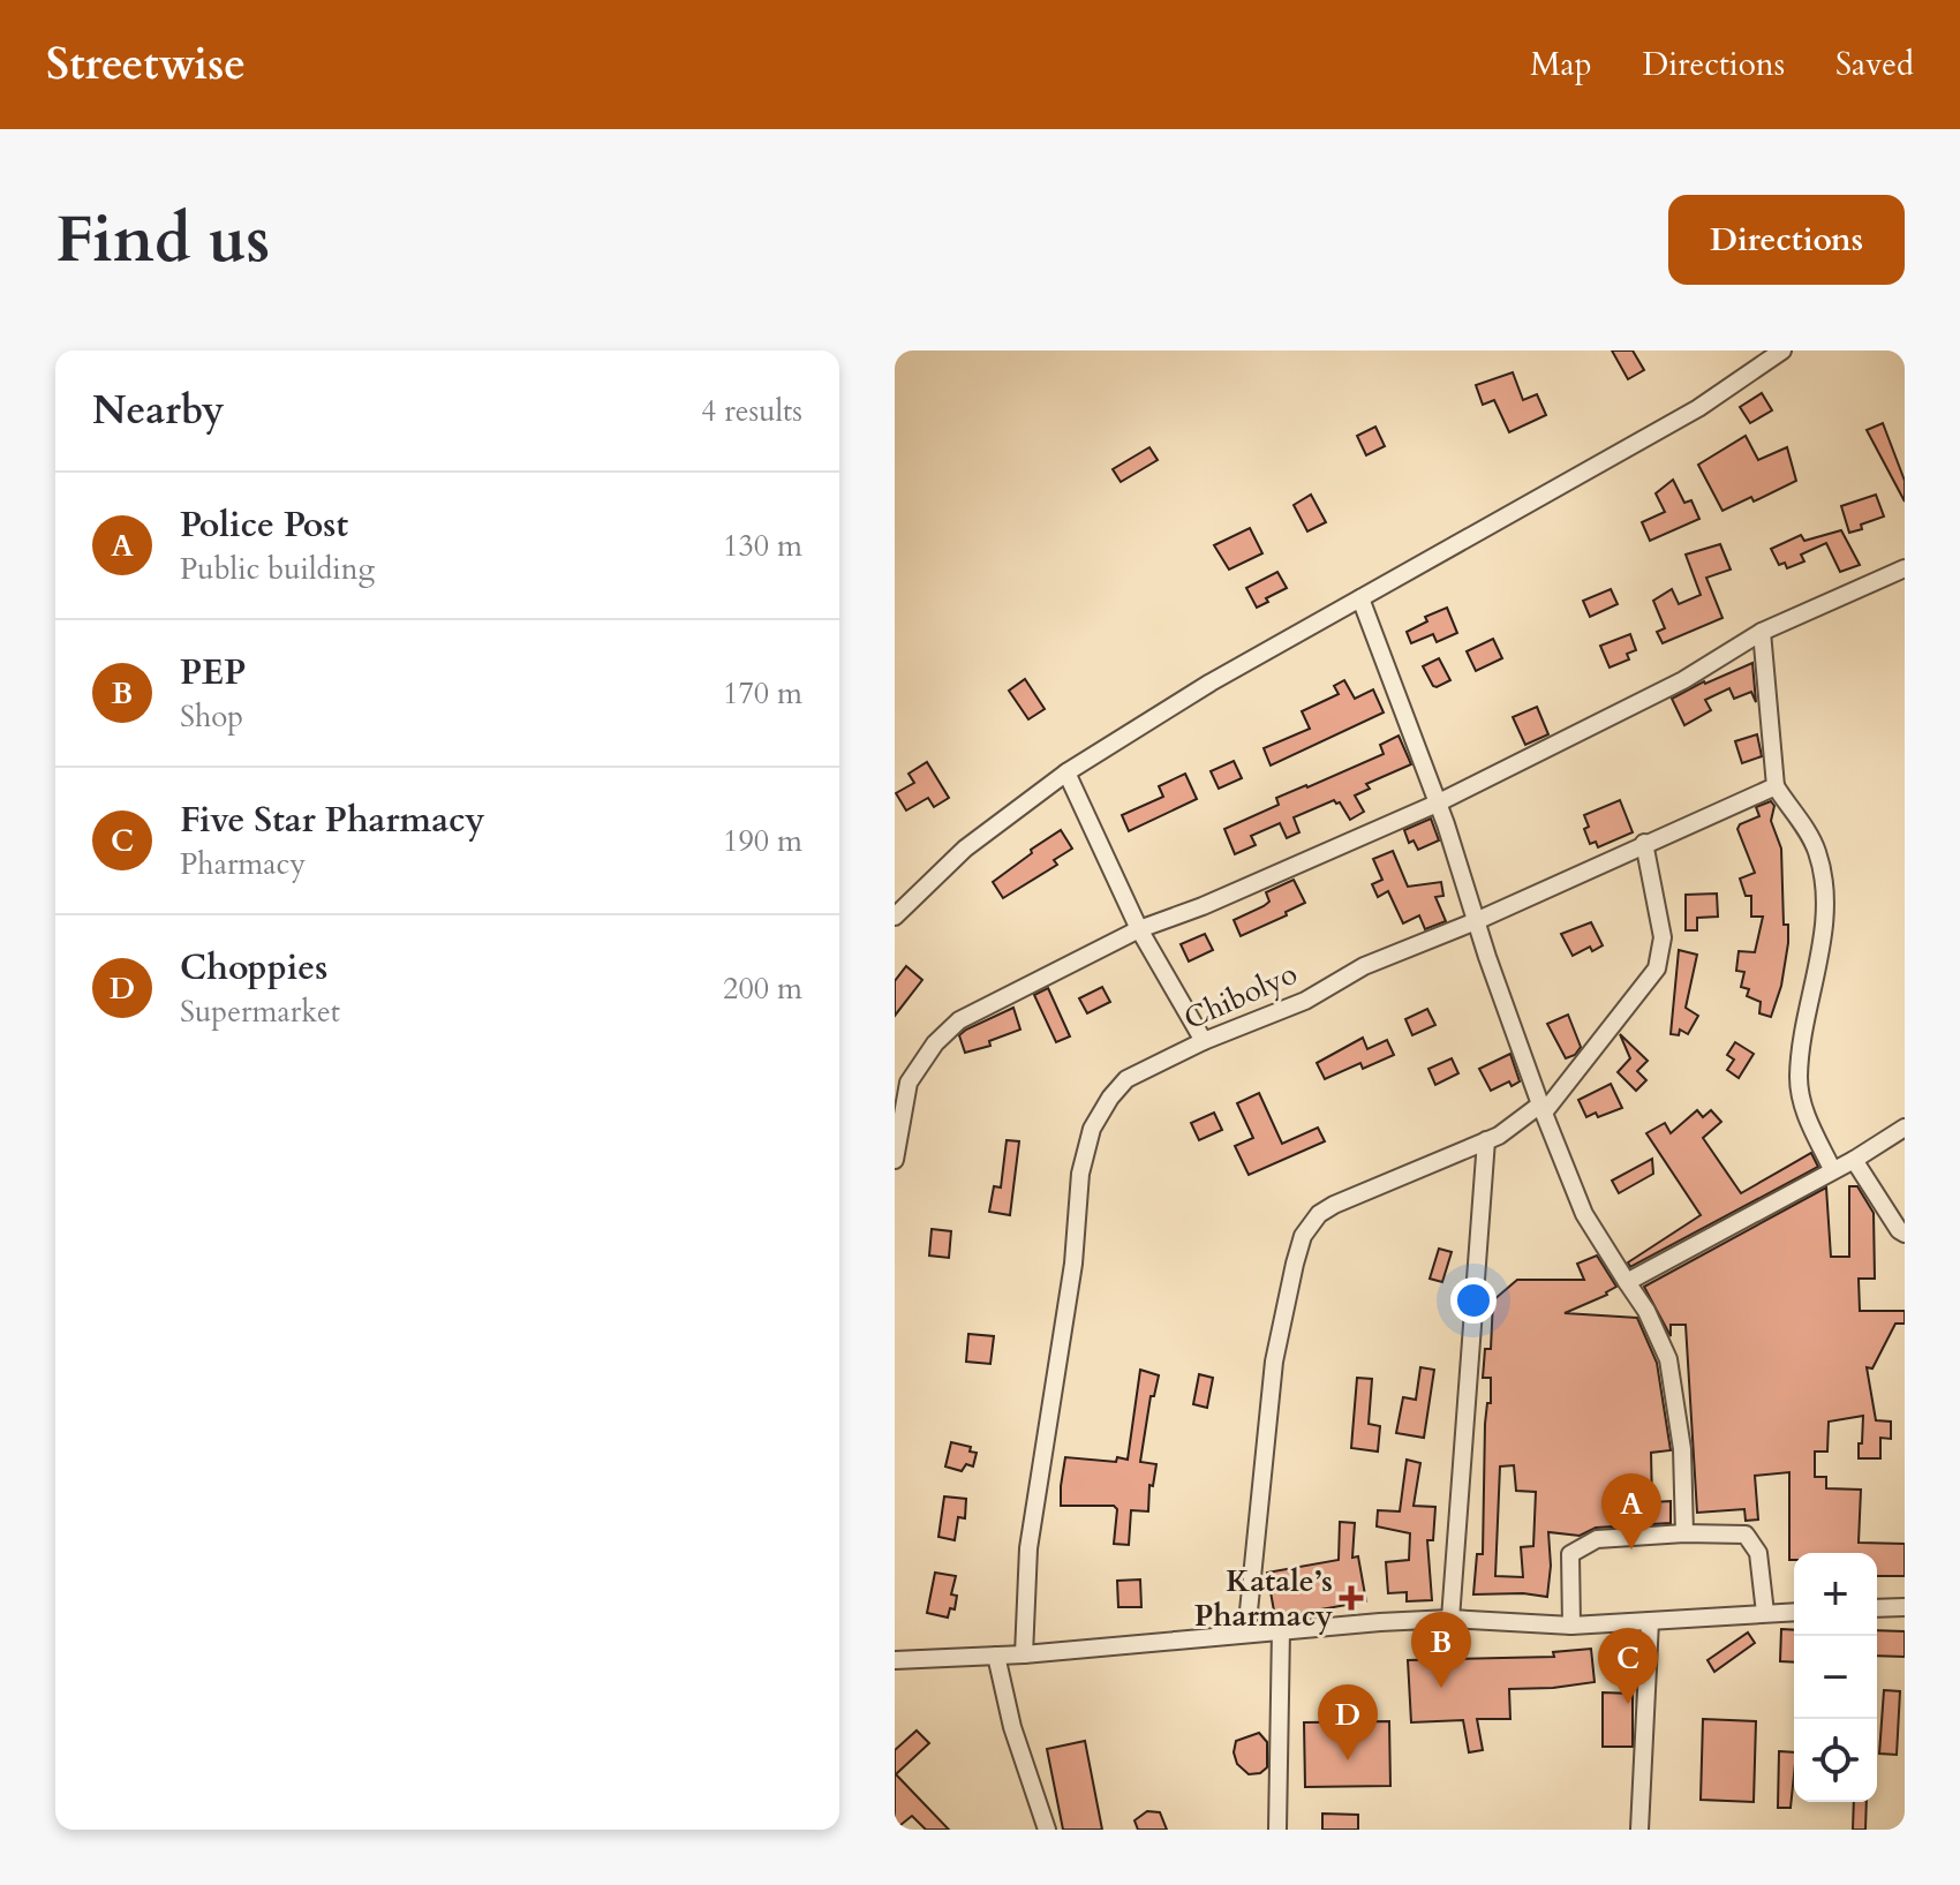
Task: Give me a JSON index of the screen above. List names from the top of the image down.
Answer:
{
  "streets": {
    "street": ["Chibolyo"]
  },
  "places": {
    "health": ["Katale’s Pharmacy"]
  },
  "page": {
    "header": "Streetwise",
    "nav": ["Map", "Directions", "Saved"],
    "buttons": "Directions",
    "title": "Find us",
    "heading": ["Nearby", "4 results"],
    "list": [
      {
        "mark": "A",
        "name": "Police Post",
        "note": "Public building",
        "value": "130 m"
      },
      {
        "mark": "B",
        "name": "PEP",
        "note": "Shop",
        "value": "170 m"
      },
      {
        "mark": "C",
        "name": "Five Star Pharmacy",
        "note": "Pharmacy",
        "value": "190 m"
      },
      {
        "mark": "D",
        "name": "Choppies",
        "note": "Supermarket",
        "value": "200 m"
      }
    ],
    "pins": [
      "A",
      "B",
      "C",
      "D"
    ],
    "map_buttons": ["+", "−"]
  }
}
